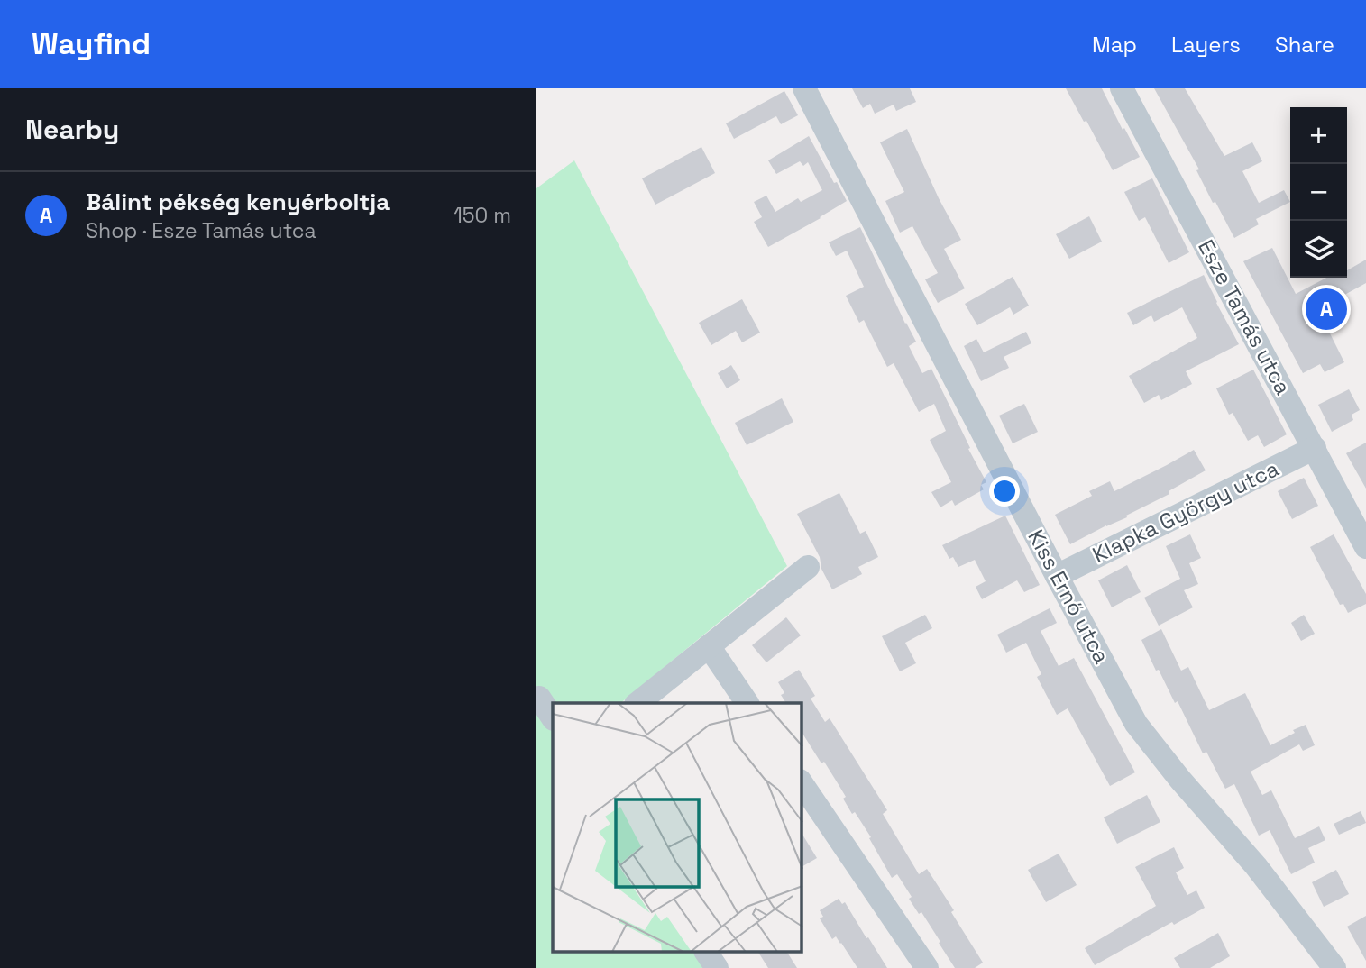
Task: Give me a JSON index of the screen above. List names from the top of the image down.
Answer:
{
  "streets": {
    "street": ["Esze Tamás utca", "Klapka György utca", "Kiss Ernő utca"]
  },
  "crossings": [
    ["Esze Tamás utca", "Klapka György utca"],
    ["Klapka György utca", "Kiss Ernő utca"]
  ],
  "page": {
    "header": "Wayfind",
    "nav": ["Map", "Layers", "Share"],
    "heading": "Nearby",
    "map_buttons": ["+", "−"],
    "list": [
      {
        "mark": "A",
        "name": "Bálint pékség kenyérboltja",
        "note": "Shop · Esze Tamás utca",
        "value": "150 m"
      }
    ],
    "pins": "A"
  }
}
